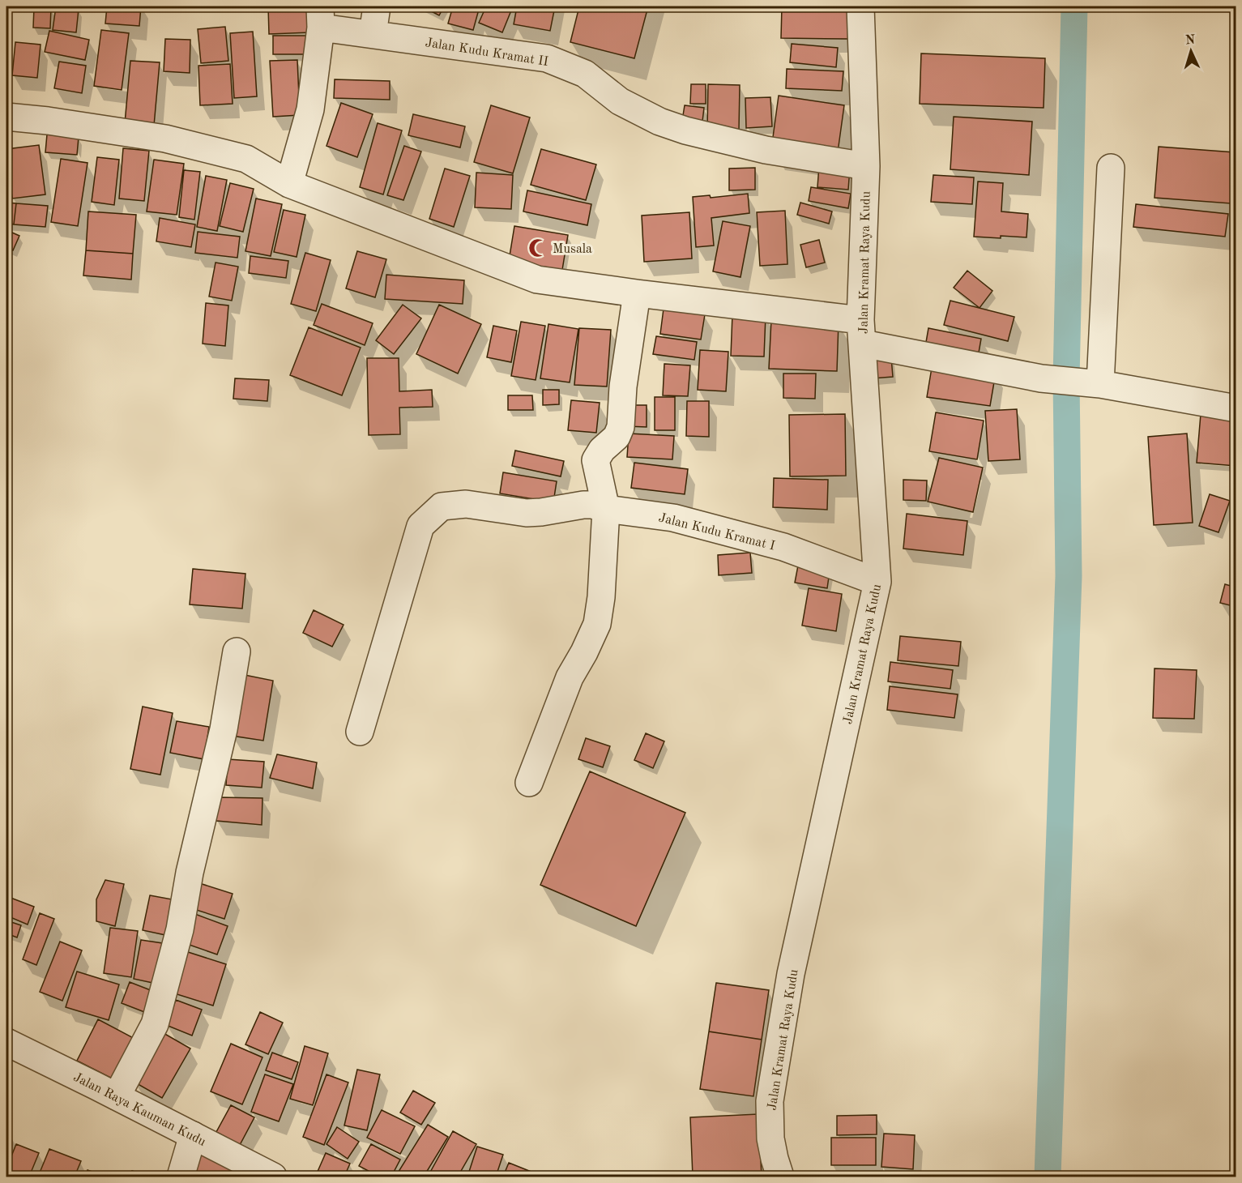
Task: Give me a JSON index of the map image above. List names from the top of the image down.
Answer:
{
  "streets": {
    "street": [
      "Jalan Kudu Kramat II",
      "Jalan Kramat Raya Kudu",
      "Jalan Kudu Kramat I",
      "Jalan Raya Kauman Kudu"
    ]
  },
  "crossings": [
    ["Jalan Kudu Kramat II", "Jalan Kramat Raya Kudu"],
    ["Jalan Kramat Raya Kudu", "Jalan Kudu Kramat I"]
  ],
  "places": {
    "mosque": ["Musala"]
  },
  "north": "top"
}
